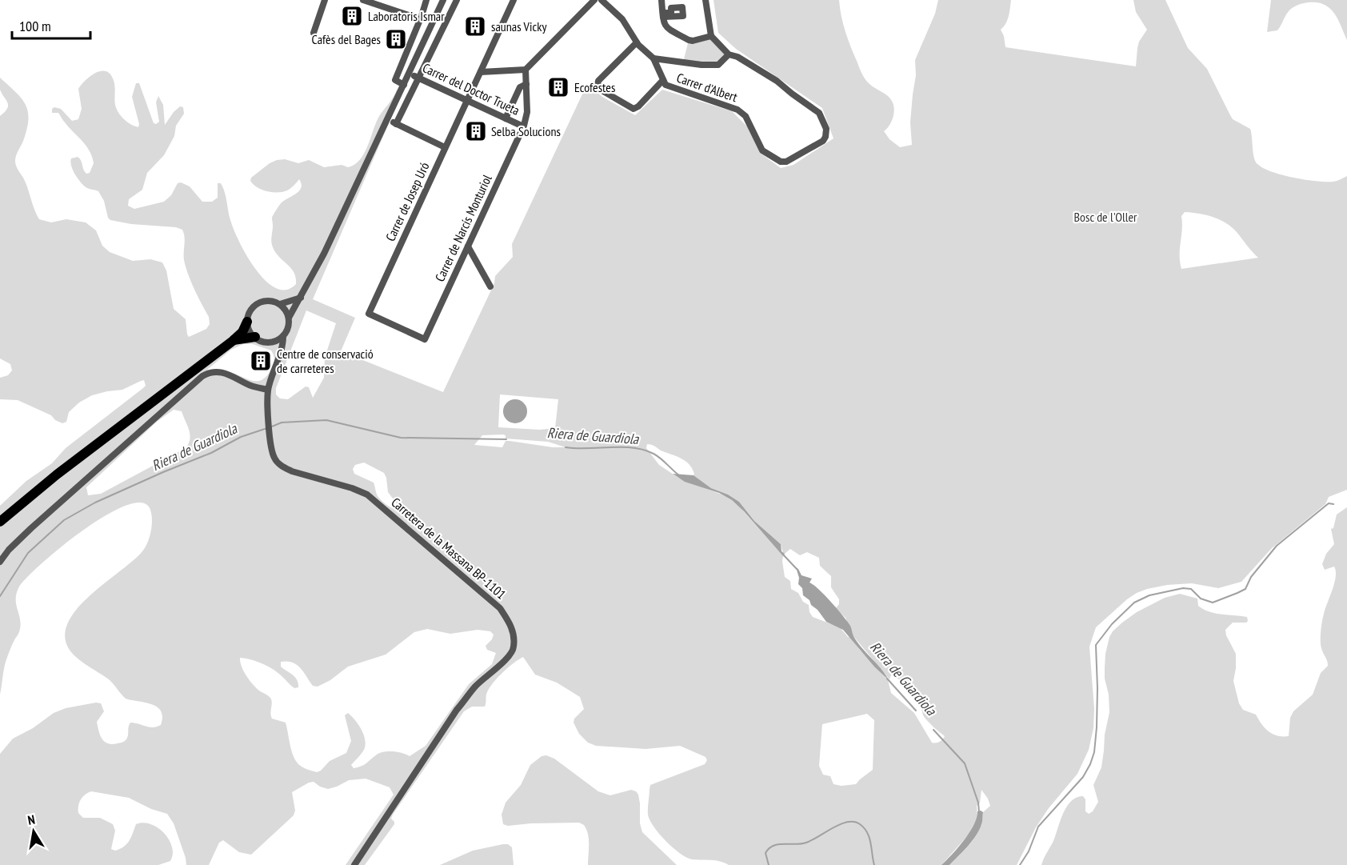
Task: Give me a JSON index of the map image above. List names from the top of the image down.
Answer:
{
  "streets": {
    "street": [
      "Carrer d'Albert",
      "Carrer del Doctor Trueta",
      "Carrer de Josep Uró",
      "Carrer de Narcís Monturiol",
      "Carretera de la Massana BP-1101"
    ]
  },
  "crossings": [
    ["Carrer del Doctor Trueta", "Carrer de Josep Uró"],
    ["Carrer del Doctor Trueta", "Carrer de Narcís Monturiol"],
    ["Carrer de Josep Uró", "Carrer de Narcís Monturiol"]
  ],
  "water": ["Riera de Guardiola"],
  "parks": ["Bosc de l'Oller"],
  "places": {
    "building": [
      "Laboratoris Ismar",
      "saunas Vicky",
      "Cafès del Bages",
      "Ecofestes",
      "Selba Solucions",
      "Centre de conservació de carreteres"
    ]
  },
  "scale_bar": "100 m",
  "north": "top"
}
